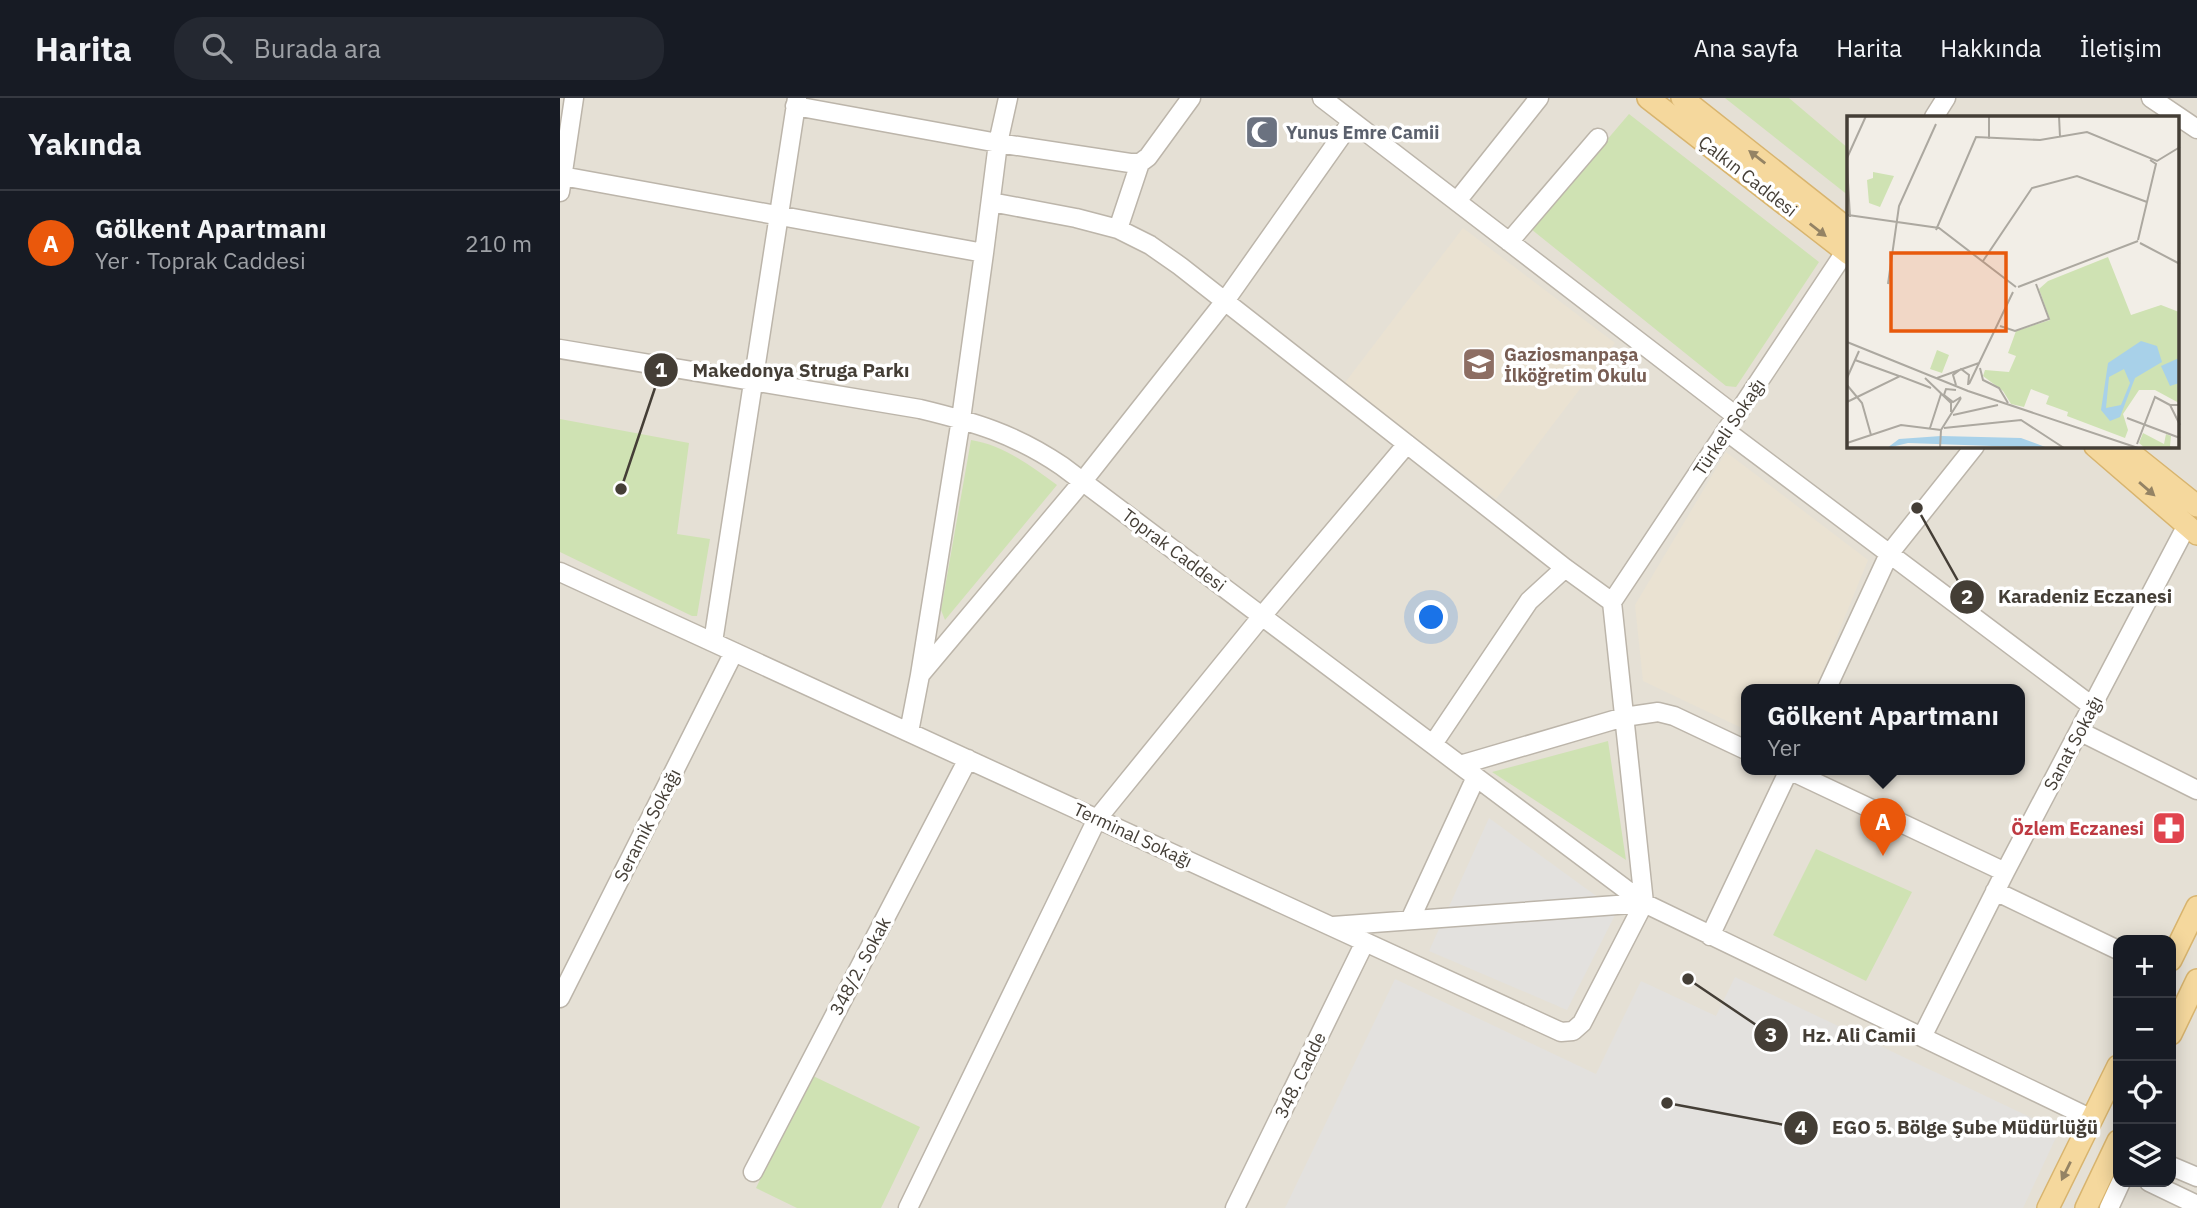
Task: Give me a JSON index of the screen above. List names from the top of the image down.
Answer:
{
  "streets": {
    "main road": ["Çalkın Caddesi"],
    "street": [
      "Türkeli Sokağı",
      "Toprak Caddesi",
      "Sanat Sokağı",
      "Seramik Sokağı",
      "Terminal Sokağı",
      "348/2. Sokak",
      "348. Cadde"
    ]
  },
  "crossings": [
    ["Toprak Caddesi", "Sanat Sokağı"],
    ["Toprak Caddesi", "Terminal Sokağı"],
    ["Seramik Sokağı", "Terminal Sokağı"],
    ["Terminal Sokağı", "348/2. Sokak"],
    ["Terminal Sokağı", "348. Cadde"]
  ],
  "places": {
    "mosque": ["Yunus Emre Camii"],
    "school or university": ["Gaziosmanpaşa İlköğretim Okulu"],
    "other": [
      "Makedonya Struga Parkı",
      "Karadeniz Eczanesi",
      "Hz. Ali Camii",
      "EGO 5. Bölge Şube Müdürlüğü"
    ],
    "pharmacy": ["Özlem Eczanesi"]
  },
  "page": {
    "header": "Harita",
    "search": "Burada ara",
    "nav": [
      "Ana sayfa",
      "Harita",
      "Hakkında",
      "İletişim"
    ],
    "heading": "Yakında",
    "list": [
      {
        "mark": "A",
        "name": "Gölkent Apartmanı",
        "note": "Yer · Toprak Caddesi",
        "value": "210 m"
      }
    ],
    "popup": ["Gölkent Apartmanı", "Yer"],
    "pins": "A",
    "map_buttons": ["+", "−"]
  }
}
